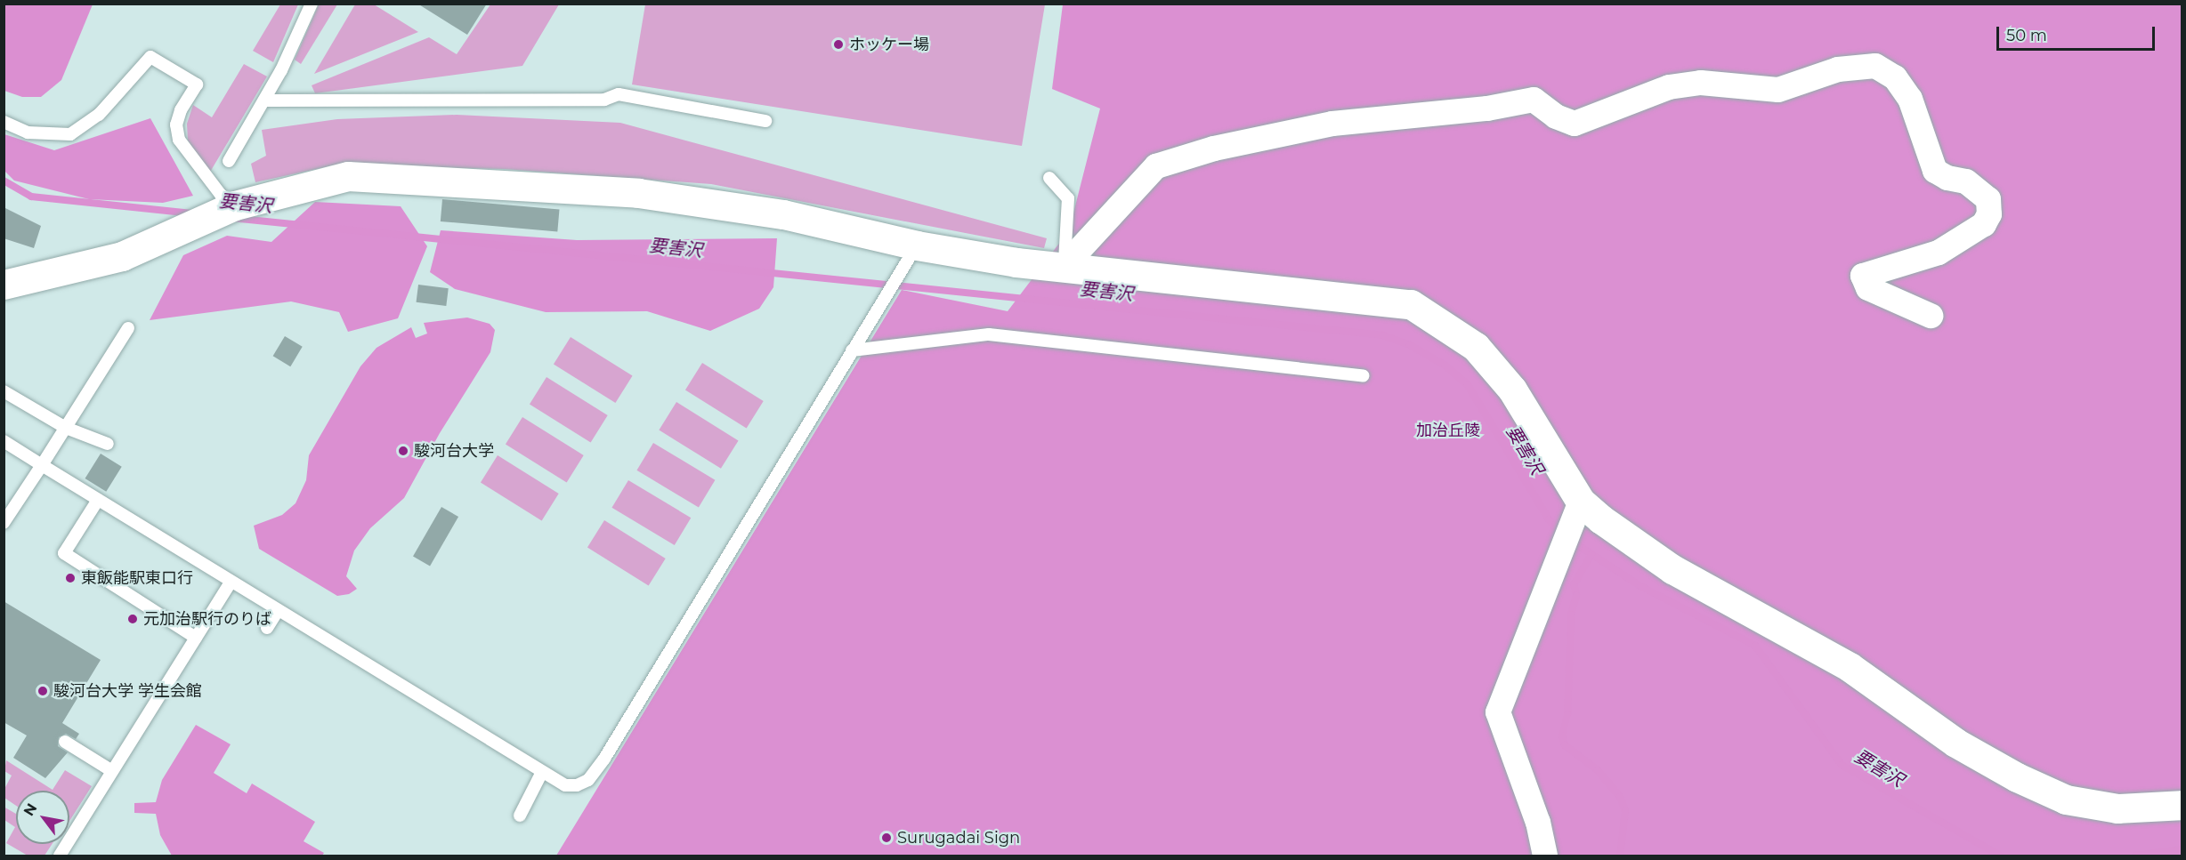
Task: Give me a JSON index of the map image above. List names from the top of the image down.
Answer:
{
  "water": ["要害沢"],
  "parks": ["加治丘陵"],
  "places": [
    "ホッケー場",
    "駿河台大学",
    "東飯能駅東口行",
    "元加治駅行のりば",
    "駿河台大学 学生会館",
    "Surugadai Sign"
  ],
  "scale_bar": "50 m",
  "north": "top left"
}
